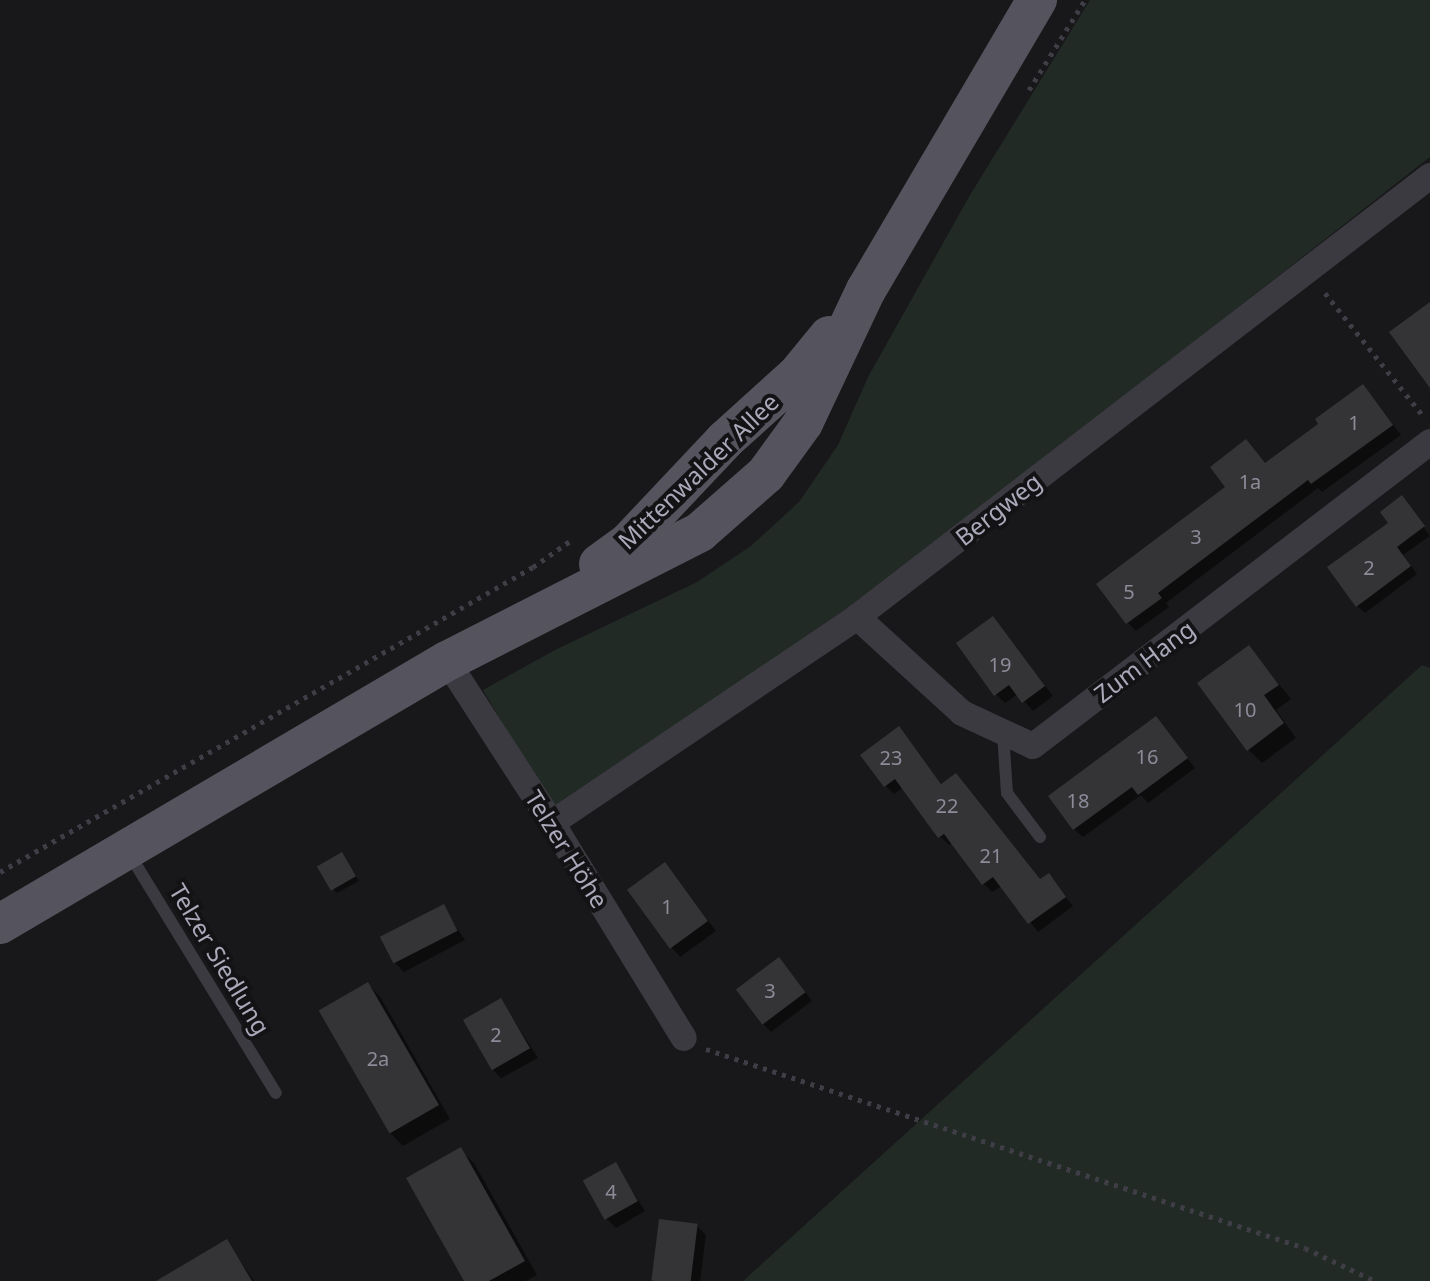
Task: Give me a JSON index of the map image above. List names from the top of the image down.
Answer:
{
  "streets": {
    "main road": ["Mittenwalder Allee"],
    "street": ["Bergweg", "Zum Hang", "Telzer Höhe"],
    "lane": ["Telzer Siedlung"]
  },
  "crossings": [
    ["Mittenwalder Allee", "Telzer Höhe"],
    ["Mittenwalder Allee", "Telzer Siedlung"],
    ["Bergweg", "Zum Hang"],
    ["Bergweg", "Telzer Höhe"]
  ],
  "house_numbers": [
    "1",
    "1a",
    "3",
    "2",
    "5",
    "19",
    "10",
    "16",
    "23",
    "18",
    "22",
    "21",
    "1",
    "3",
    "2",
    "2a",
    "4"
  ]
}
